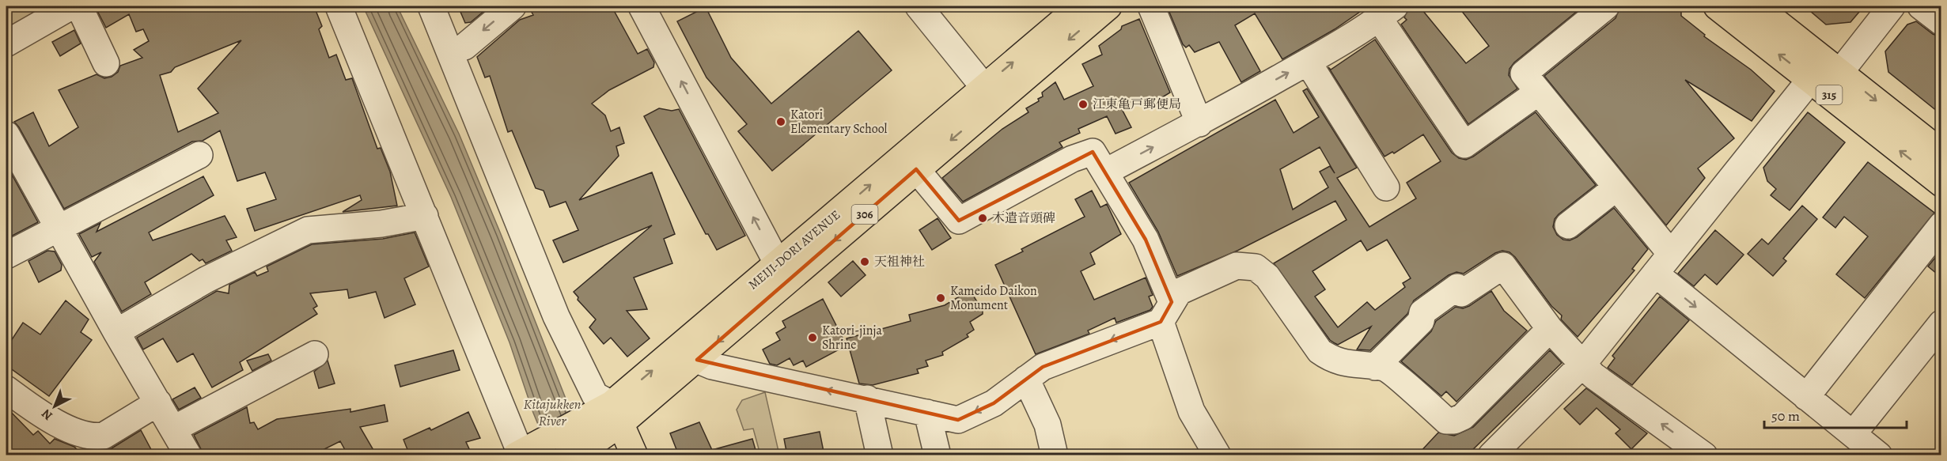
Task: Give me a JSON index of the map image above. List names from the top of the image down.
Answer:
{
  "streets": {
    "main road": ["315", "306", "MEIJI-DORI AVENUE"]
  },
  "water": ["Kitajukken River"],
  "places": [
    "江東亀戸郵便局",
    "Katori Elementary School",
    "木遣音頭碑",
    "天祖神社",
    "Kameido Daikon Monument",
    "Katori-jinja Shrine"
  ],
  "scale_bar": "50 m",
  "north": "bottom left"
}
